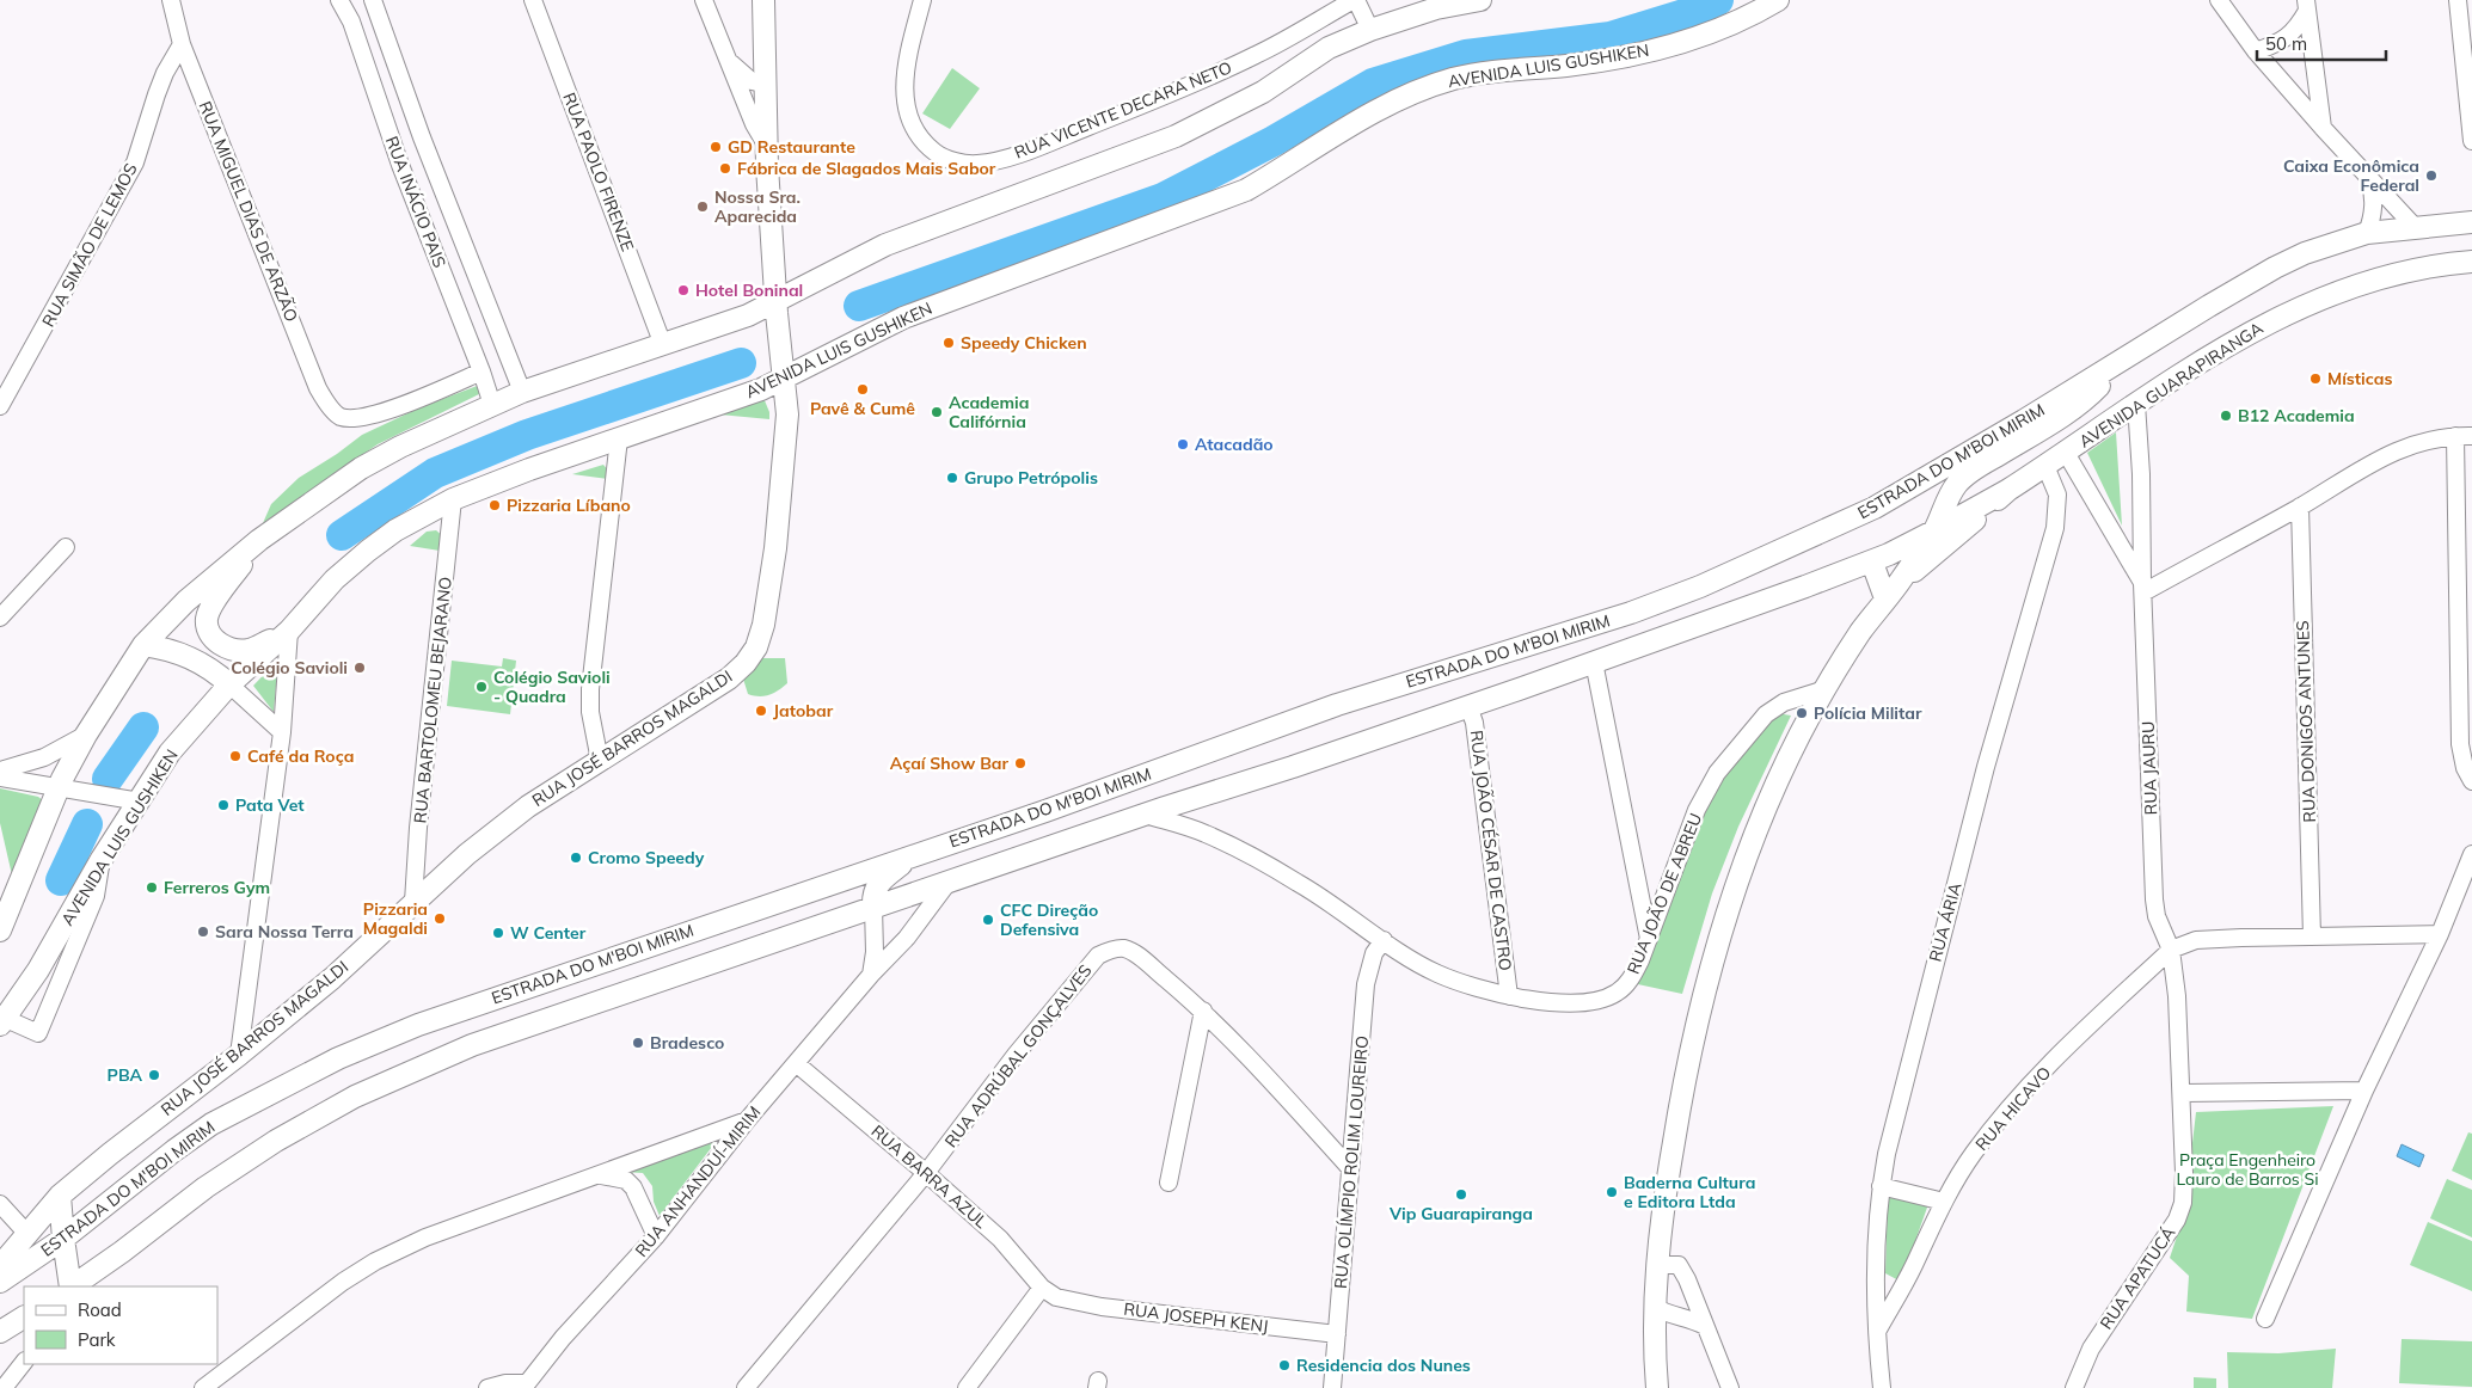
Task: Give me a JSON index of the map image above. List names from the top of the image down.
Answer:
{
  "streets": {
    "main road": [
      "AVENIDA LUIS GUSHIKEN",
      "AVENIDA GUARAPIRANGA",
      "ESTRADA DO M'BOI MIRIM",
      "RUA JOSÉ BARROS MAGALDI"
    ],
    "street": [
      "RUA VICENTE DECARA NETO",
      "RUA PAOLO FIRENZE",
      "RUA INÁCIO PAIS",
      "RUA MIGUEL DIAS DE ARZÃO",
      "RUA SIMÃO DE LEMOS",
      "RUA BARTOLOMEU BEJARANO",
      "RUA DONIGOS ANTUNES",
      "RUA JAURU",
      "RUA JOÃO CÉSAR DE CASTRO",
      "RUA JOÃO DE ABREU",
      "RUA ÁRIA",
      "RUA ADRÚBAL GONÇALVES",
      "RUA HICAVO",
      "RUA OLÍMPIO ROLIM LOUREIRO",
      "RUA BARRA AZUL",
      "RUA ANHANDUÍ-MIRIM",
      "RUA APATUCÁ",
      "RUA JOSEPH KENJ"
    ]
  },
  "crossings": [
    ["AVENIDA LUIS GUSHIKEN", "RUA BARTOLOMEU BEJARANO"],
    ["AVENIDA LUIS GUSHIKEN", "RUA JOSÉ BARROS MAGALDI"],
    ["RUA INÁCIO PAIS", "RUA MIGUEL DIAS DE ARZÃO"],
    ["RUA MIGUEL DIAS DE ARZÃO", "RUA SIMÃO DE LEMOS"],
    ["AVENIDA GUARAPIRANGA", "ESTRADA DO M'BOI MIRIM"],
    ["AVENIDA GUARAPIRANGA", "RUA JAURU"],
    ["AVENIDA GUARAPIRANGA", "RUA JOÃO DE ABREU"],
    ["AVENIDA GUARAPIRANGA", "RUA ÁRIA"],
    ["ESTRADA DO M'BOI MIRIM", "RUA JOÃO CÉSAR DE CASTRO"],
    ["ESTRADA DO M'BOI MIRIM", "RUA JOÃO DE ABREU"],
    ["ESTRADA DO M'BOI MIRIM", "RUA ANHANDUÍ-MIRIM"],
    ["RUA BARTOLOMEU BEJARANO", "RUA JOSÉ BARROS MAGALDI"],
    ["RUA JAURU", "RUA HICAVO"],
    ["RUA JAURU", "RUA APATUCÁ"],
    ["RUA JOÃO CÉSAR DE CASTRO", "RUA JOÃO DE ABREU"],
    ["RUA JOÃO DE ABREU", "RUA OLÍMPIO ROLIM LOUREIRO"],
    ["RUA ÁRIA", "RUA HICAVO"],
    ["RUA ADRÚBAL GONÇALVES", "RUA OLÍMPIO ROLIM LOUREIRO"],
    ["RUA ADRÚBAL GONÇALVES", "RUA BARRA AZUL"],
    ["RUA HICAVO", "RUA APATUCÁ"],
    ["RUA OLÍMPIO ROLIM LOUREIRO", "RUA JOSEPH KENJ"],
    ["RUA BARRA AZUL", "RUA ANHANDUÍ-MIRIM"],
    ["RUA BARRA AZUL", "RUA JOSEPH KENJ"]
  ],
  "parks": ["Praça Engenheiro Lauro de Barros Si"],
  "places": [
    "GD Restaurante",
    "Fábrica de Slagados Mais Sabor",
    "Caixa Econômica Federal",
    "Nossa Sra. Aparecida",
    "Hotel Boninal",
    "Speedy Chicken",
    "Místicas",
    "Pavê & Cumê",
    "Academia Califórnia",
    "B12 Academia",
    "Atacadão",
    "Grupo Petrópolis",
    "Pizzaria Líbano",
    "Colégio Savioli",
    "Colégio Savioli - Quadra",
    "Jatobar",
    "Polícia Militar",
    "Café da Roça",
    "Açaí Show Bar",
    "Pata Vet",
    "Cromo Speedy",
    "Ferreros Gym",
    "Pizzaria Magaldi",
    "CFC Direção Defensiva",
    "Sara Nossa Terra",
    "W Center",
    "Bradesco",
    "PBA",
    "Baderna Cultura e Editora Ltda",
    "Vip Guarapiranga",
    "Residencia dos Nunes"
  ],
  "legend": ["Road", "Park"],
  "scale_bar": "50 m"
}
